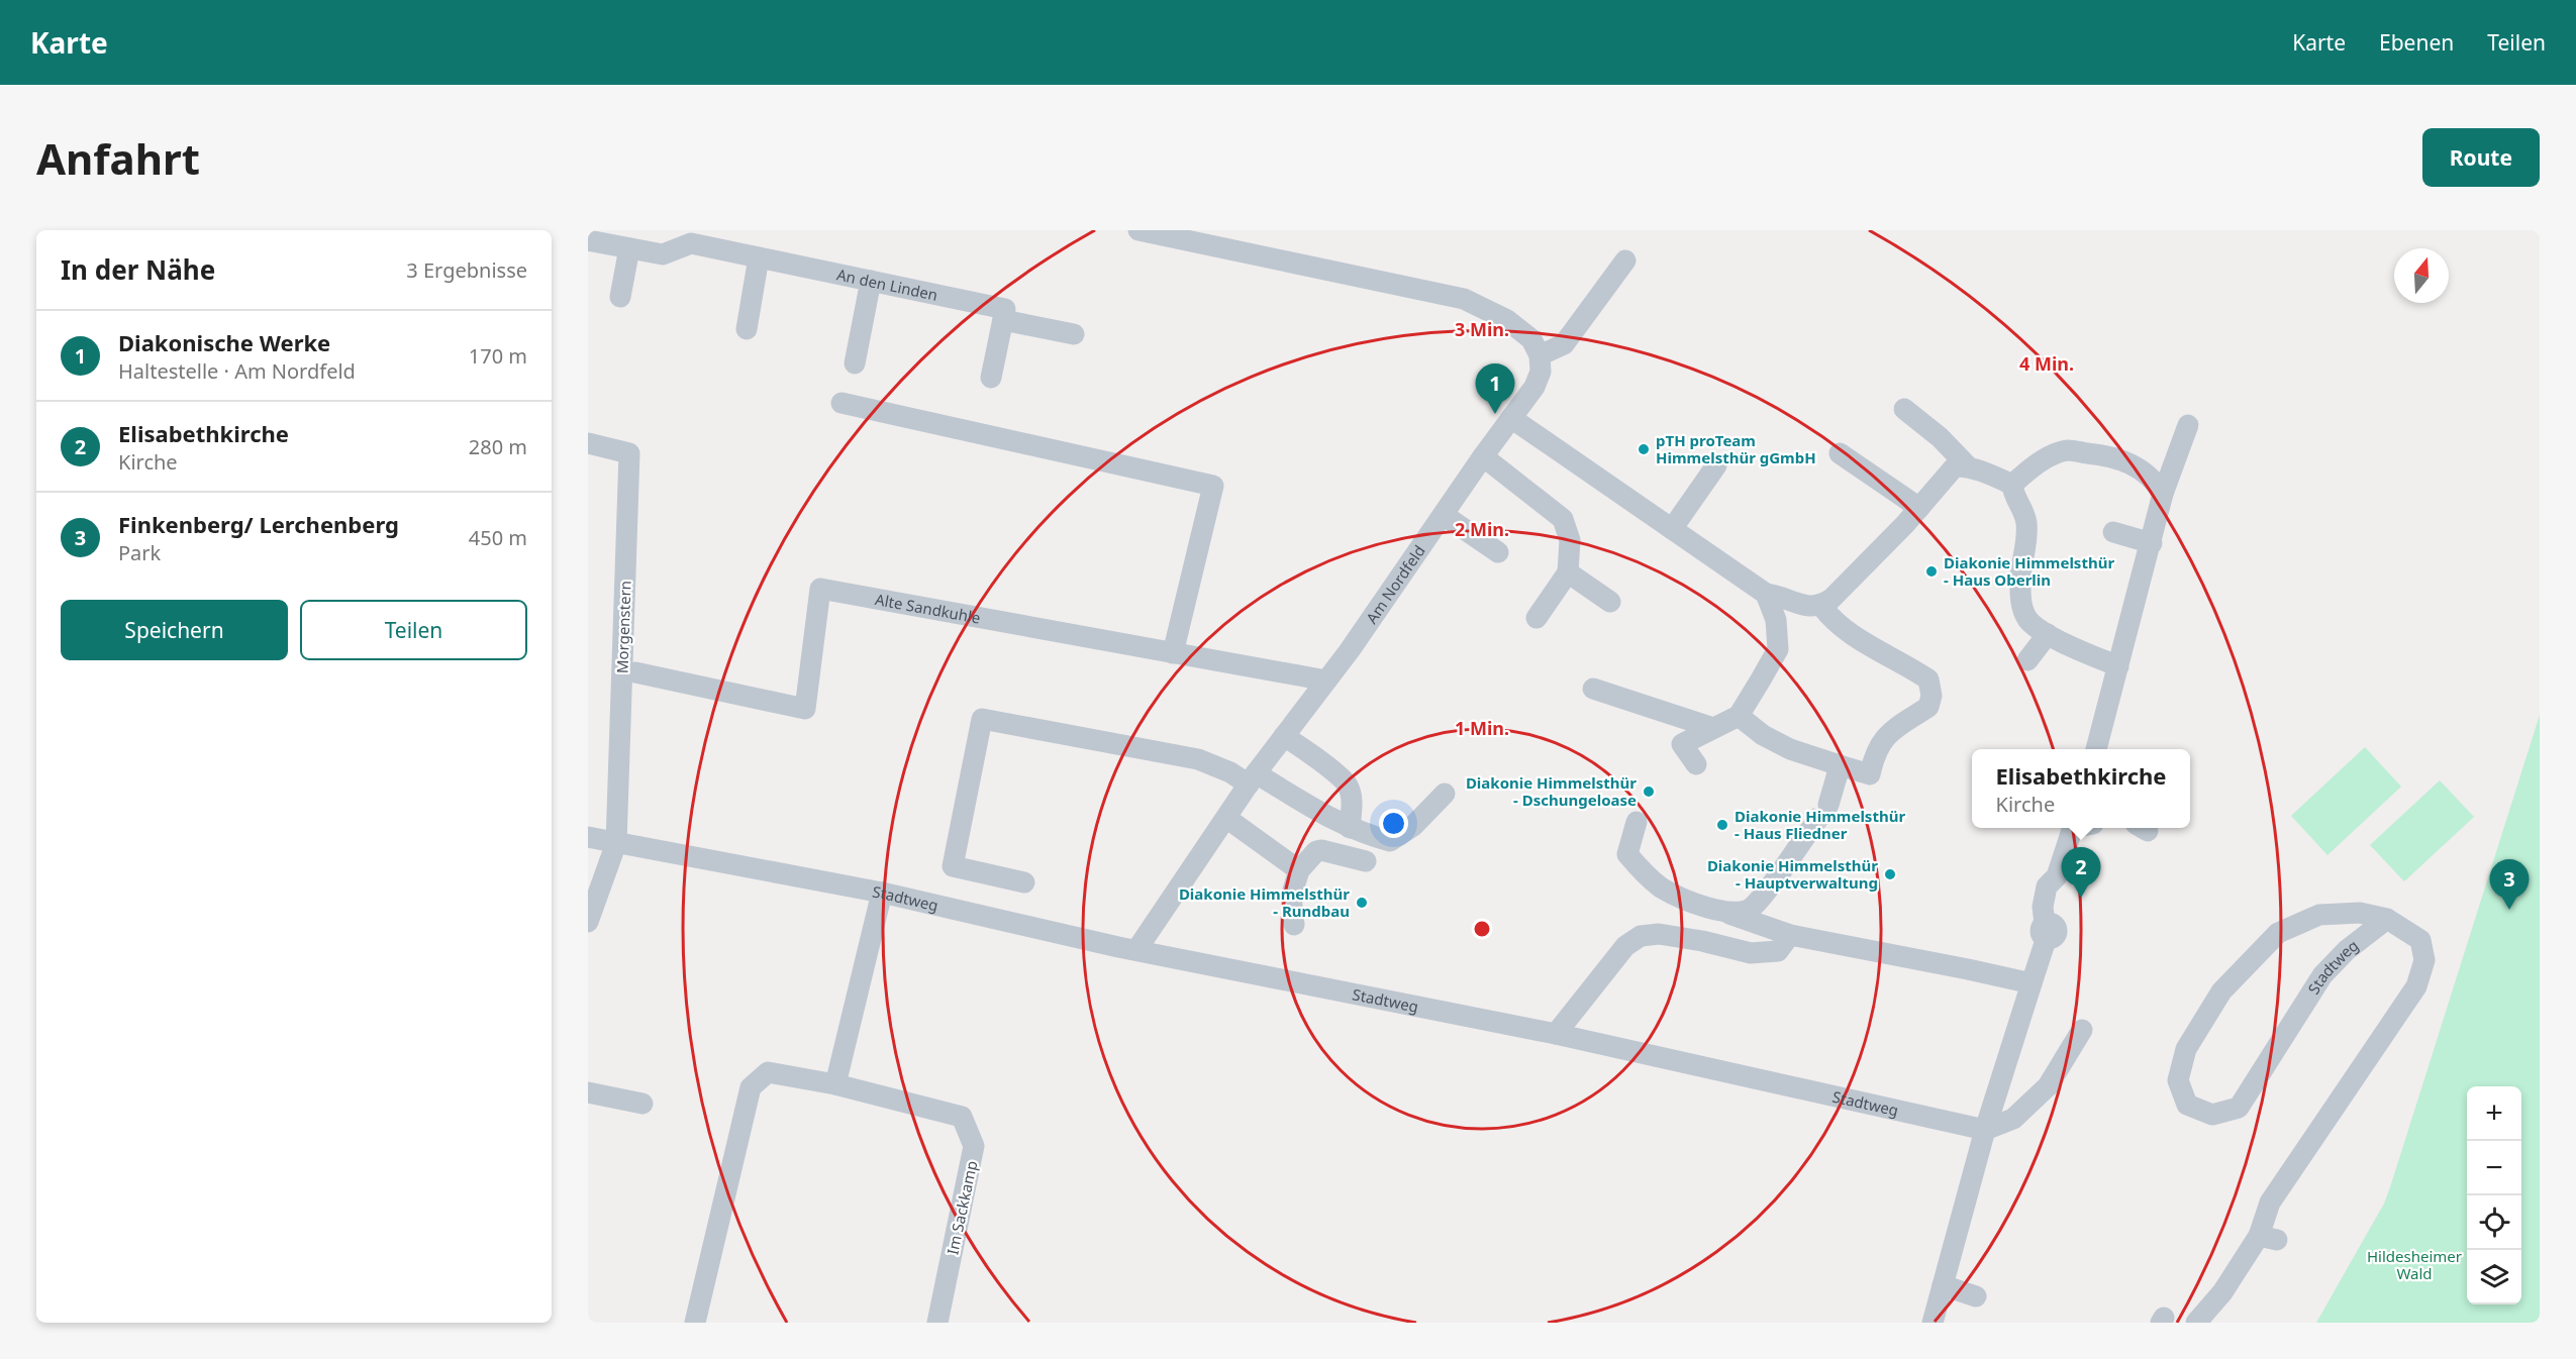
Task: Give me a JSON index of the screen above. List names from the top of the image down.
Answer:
{
  "streets": {
    "street": [
      "An den Linden",
      "Am Nordfeld",
      "Alte Sandkuhle",
      "Morgenstern",
      "Stadtweg",
      "Im Sackkamp"
    ]
  },
  "crossings": [
    ["Am Nordfeld", "Alte Sandkuhle"],
    ["Am Nordfeld", "Stadtweg"],
    ["Morgenstern", "Stadtweg"]
  ],
  "parks": ["Hildesheimer Wald"],
  "places": [
    "pTH proTeam Himmelsthür gGmbH",
    "Diakonie Himmelsthür - Haus Oberlin",
    "Diakonie Himmelsthür - Dschungeloase",
    "Diakonie Himmelsthür - Haus Fliedner",
    "Diakonie Himmelsthür - Hauptverwaltung",
    "Diakonie Himmelsthür - Rundbau"
  ],
  "north": "top",
  "page": {
    "header": "Karte",
    "nav": ["Karte", "Ebenen", "Teilen"],
    "buttons": [
      "Route",
      ["Speichern", "Teilen"]
    ],
    "title": "Anfahrt",
    "heading": ["In der Nähe", "3 Ergebnisse"],
    "list": [
      {
        "mark": "1",
        "name": "Diakonische Werke",
        "note": "Haltestelle · Am Nordfeld",
        "value": "170 m"
      },
      {
        "mark": "2",
        "name": "Elisabethkirche",
        "note": "Kirche",
        "value": "280 m"
      },
      {
        "mark": "3",
        "name": "Finkenberg/ Lerchenberg",
        "note": "Park",
        "value": "450 m"
      }
    ],
    "pins": ["1", "2", "3"],
    "popup": ["Elisabethkirche", "Kirche"],
    "map_buttons": ["+", "−"]
  },
  "rings": [
    "3 Min.",
    "4 Min.",
    "2 Min.",
    "1 Min."
  ]
}
